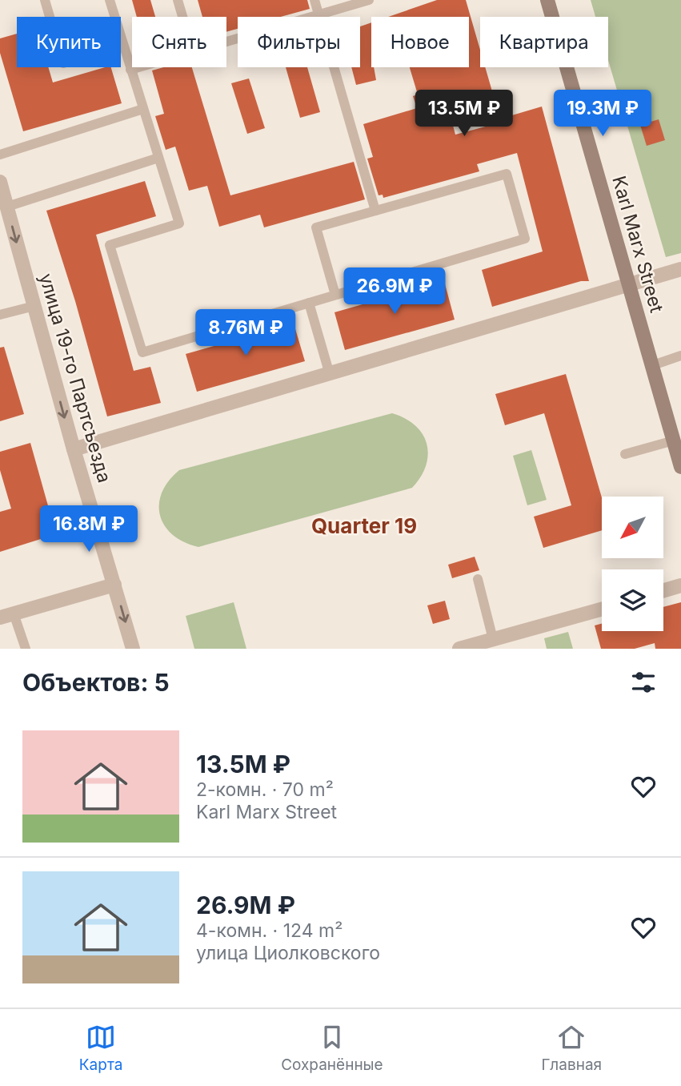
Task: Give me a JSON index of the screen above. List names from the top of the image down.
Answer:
{
  "streets": {
    "street": ["Karl Marx Street", "улица 19-го Партсъезда"]
  },
  "one_way": ["улица 19-го Партсъезда"],
  "districts": ["Quarter 19"],
  "north": "bottom left",
  "page": {
    "chip": [
      "Купить",
      "Снять",
      "Фильтры",
      "Новое",
      "Квартира"
    ],
    "price": [
      "13.5M ₽",
      "19.3M ₽",
      "26.9M ₽",
      "8.76M ₽",
      "16.8M ₽"
    ],
    "heading": "Объектов: 5",
    "list": [
      {
        "name": "13.5M ₽",
        "note": "2-комн. · 70 m² · Karl Marx Street"
      },
      {
        "name": "26.9M ₽",
        "note": "4-комн. · 124 m² · улица Циолковского"
      }
    ],
    "tabs": ["Карта", "Сохранённые", "Главная"]
  }
}
